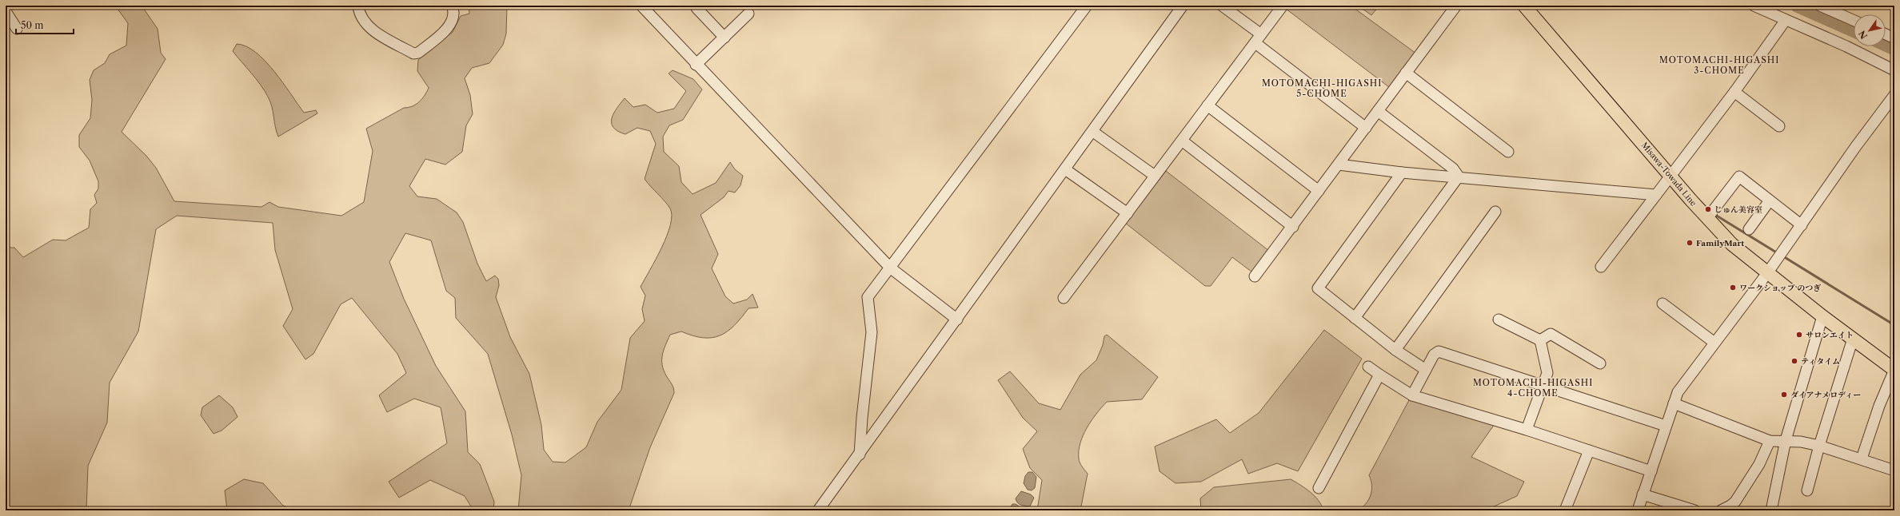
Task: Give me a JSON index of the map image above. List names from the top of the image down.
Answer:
{
  "streets": {
    "main road": ["Misawa-Towada Line"]
  },
  "districts": ["MOTOMACHI-HIGASHI 3-CHOME", "MOTOMACHI-HIGASHI 5-CHOME", "MOTOMACHI-HIGASHI 4-CHOME"],
  "places": [
    "じゅん美容室",
    "FamilyMart",
    "ワークショップ のつぎ",
    "サロンエイト",
    "ティタイム",
    "ダイアナメロディー"
  ],
  "scale_bar": "50 m",
  "north": "bottom left"
}
